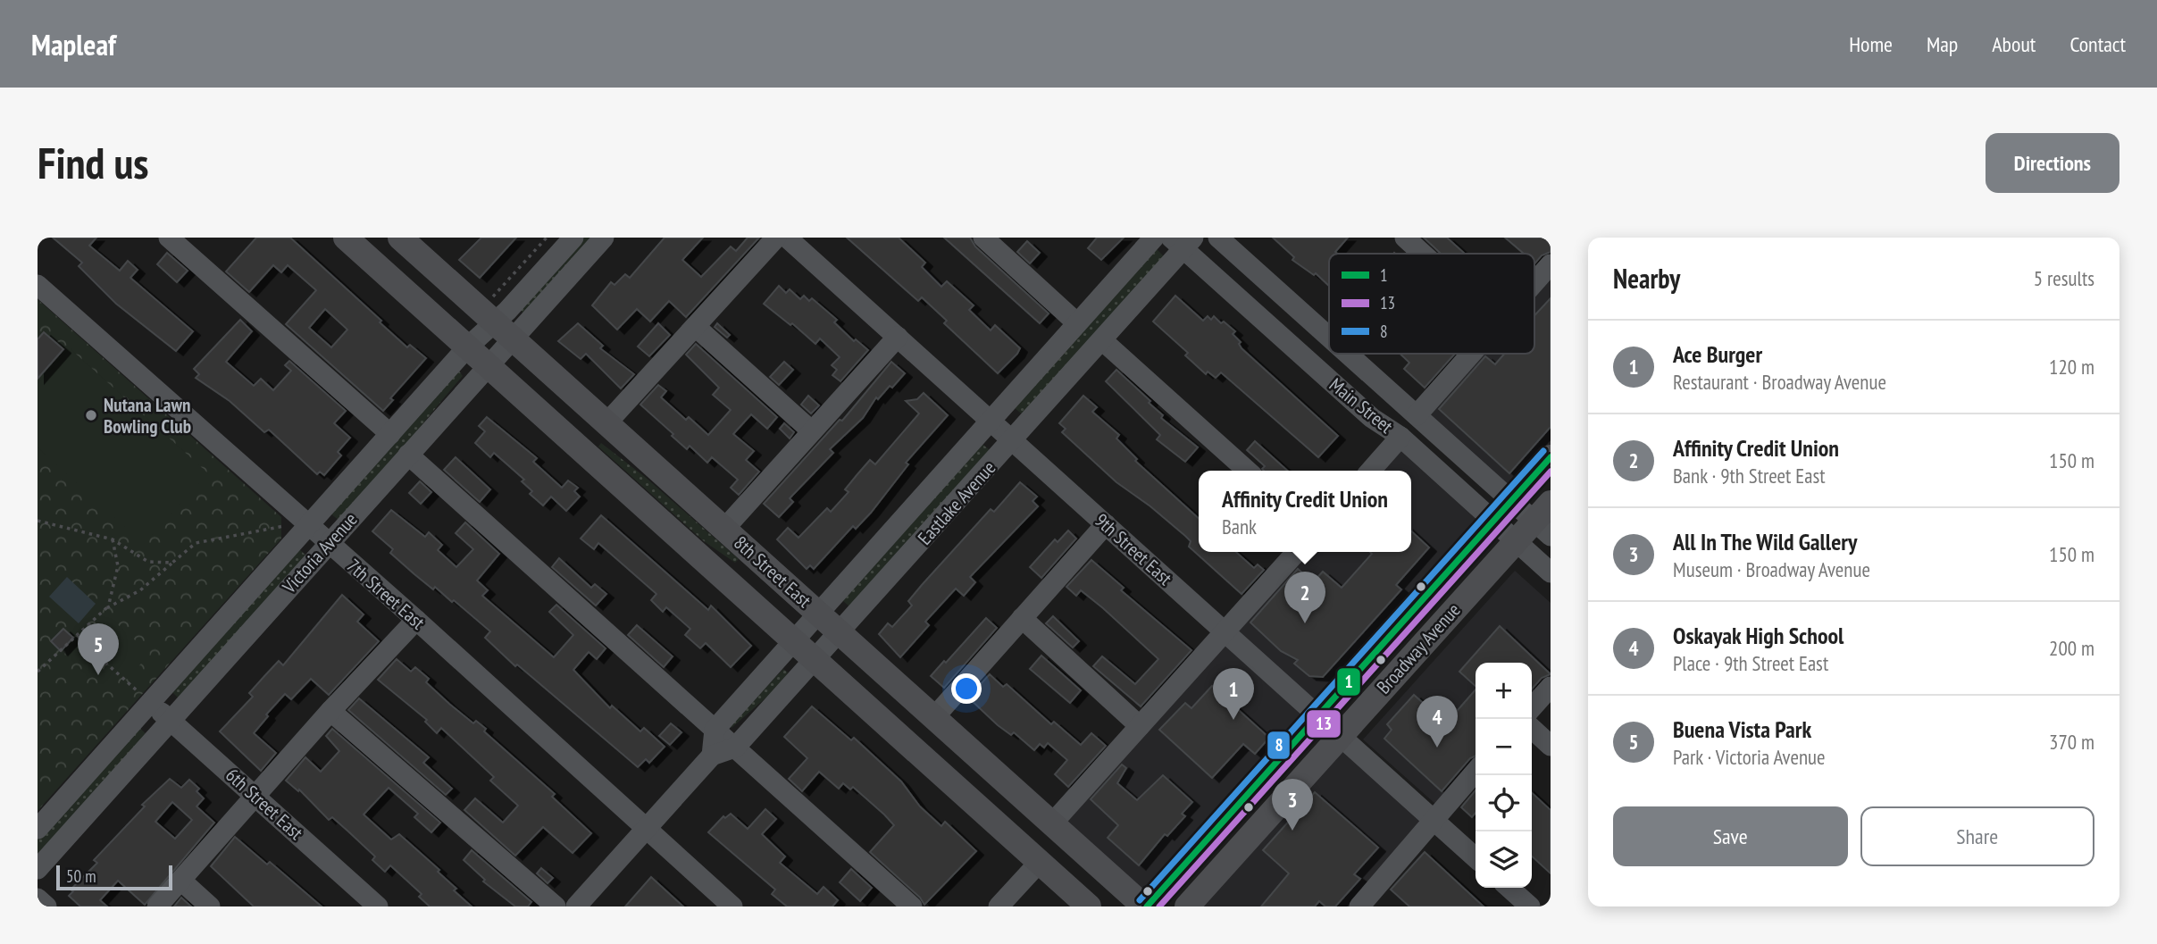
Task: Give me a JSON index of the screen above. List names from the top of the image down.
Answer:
{
  "streets": {
    "main road": ["8th Street East", "Broadway Avenue"],
    "street": [
      "Main Street",
      "Eastlake Avenue",
      "9th Street East",
      "Victoria Avenue",
      "7th Street East",
      "6th Street East"
    ]
  },
  "crossings": [
    ["Main Street", "Eastlake Avenue"],
    ["Main Street", "Broadway Avenue"],
    ["Eastlake Avenue", "9th Street East"],
    ["Eastlake Avenue", "8th Street East"],
    ["Eastlake Avenue", "7th Street East"],
    ["9th Street East", "Broadway Avenue"],
    ["Victoria Avenue", "8th Street East"],
    ["Victoria Avenue", "7th Street East"],
    ["Victoria Avenue", "6th Street East"],
    ["8th Street East", "Broadway Avenue"]
  ],
  "places": ["Nutana Lawn Bowling Club"],
  "lines": ["transit line 8", "transit line 1", "transit line 13"],
  "legend": ["1", "13", "8"],
  "scale_bar": "50 m",
  "page": {
    "header": "Mapleaf",
    "nav": [
      "Home",
      "Map",
      "About",
      "Contact"
    ],
    "buttons": [
      "Directions",
      ["Save", "Share"]
    ],
    "title": "Find us",
    "heading": ["Nearby", "5 results"],
    "list": [
      {
        "mark": "1",
        "name": "Ace Burger",
        "note": "Restaurant · Broadway Avenue",
        "value": "120 m"
      },
      {
        "mark": "2",
        "name": "Affinity Credit Union",
        "note": "Bank · 9th Street East",
        "value": "150 m"
      },
      {
        "mark": "3",
        "name": "All In The Wild Gallery",
        "note": "Museum · Broadway Avenue",
        "value": "150 m"
      },
      {
        "mark": "4",
        "name": "Oskayak High School",
        "note": "Place · 9th Street East",
        "value": "200 m"
      },
      {
        "mark": "5",
        "name": "Buena Vista Park",
        "note": "Park · Victoria Avenue",
        "value": "370 m"
      }
    ],
    "popup": ["Affinity Credit Union", "Bank"],
    "pins": [
      "2",
      "5",
      "1",
      "4",
      "3"
    ],
    "map_buttons": ["+", "−"],
    "scale": "50 m"
  }
}
